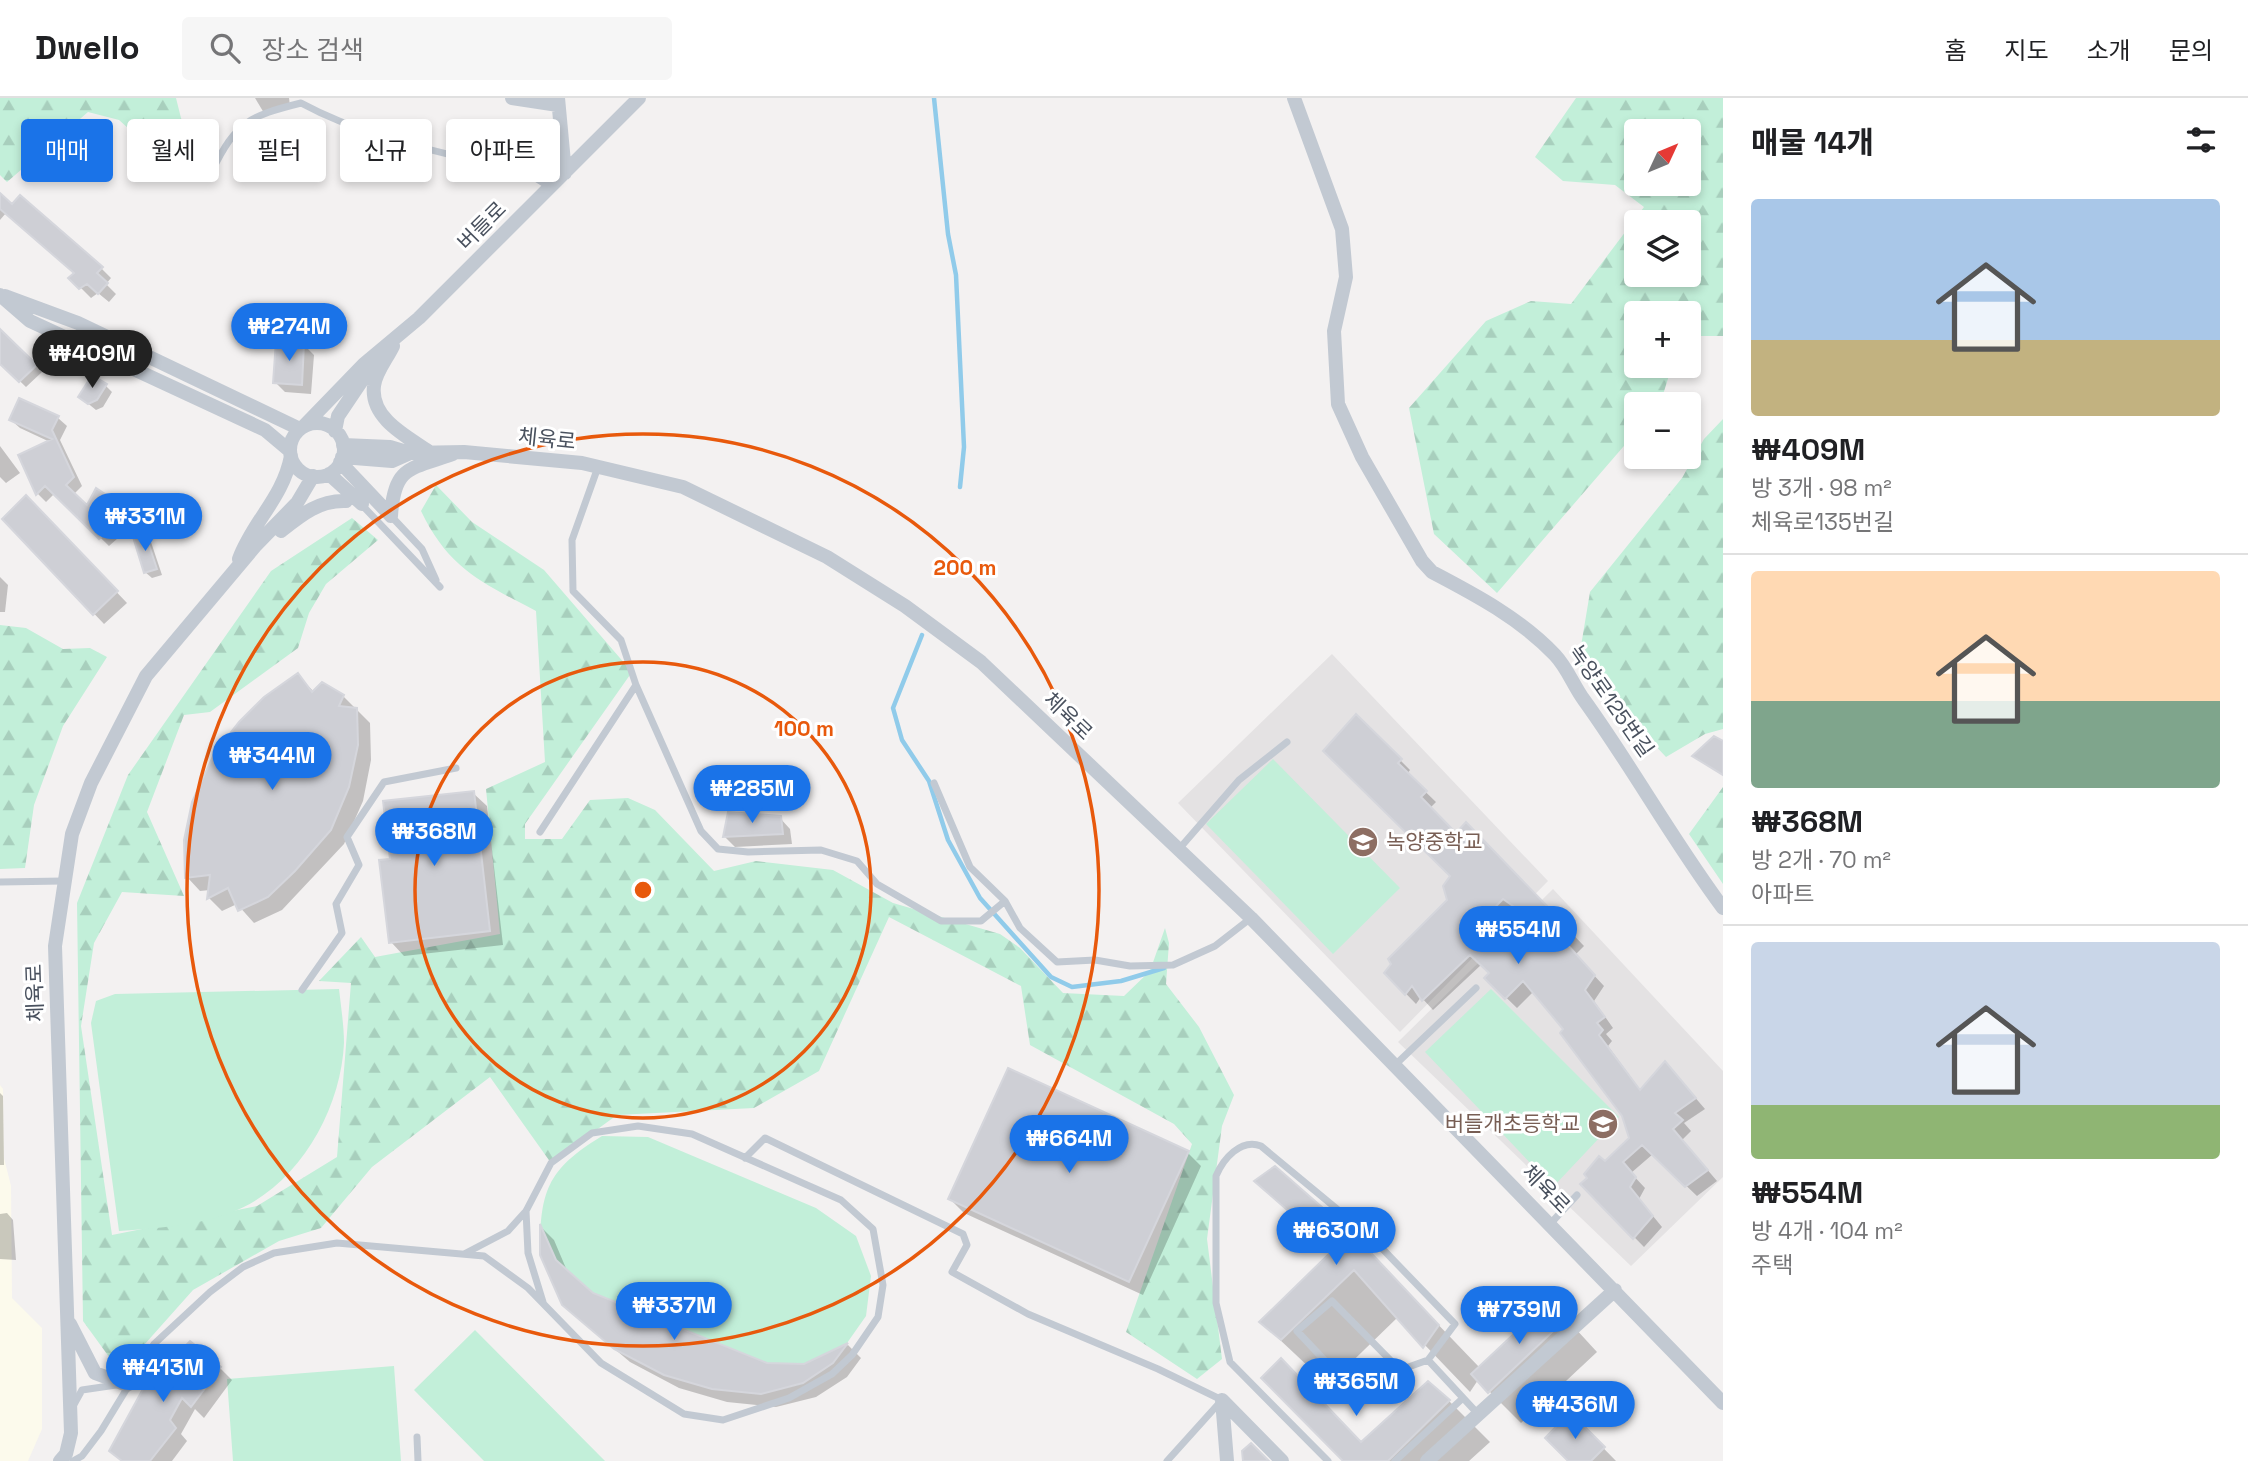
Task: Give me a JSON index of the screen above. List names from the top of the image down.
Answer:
{
  "streets": {
    "street": ["버들로", "체육로", "녹양로125번길"]
  },
  "places": {
    "school or university": ["녹양중학교", "버들개초등학교"]
  },
  "north": "top right",
  "page": {
    "header": "Dwello",
    "search": "장소 검색",
    "nav": [
      "홈",
      "지도",
      "소개",
      "문의"
    ],
    "heading": "매물 14개",
    "map_buttons": ["+", "−"],
    "chip": [
      "매매",
      "월세",
      "필터",
      "신규",
      "아파트"
    ],
    "list": [
      {
        "name": "₩409M",
        "note": "방 3개 · 98 m² · 체육로135번길"
      },
      {
        "name": "₩368M",
        "note": "방 2개 · 70 m² · 아파트"
      },
      {
        "name": "₩554M",
        "note": "방 4개 · 104 m² · 주택"
      }
    ],
    "price": [
      "₩274M",
      "₩409M",
      "₩331M",
      "₩344M",
      "₩285M",
      "₩368M",
      "₩554M",
      "₩664M",
      "₩630M",
      "₩337M",
      "₩739M",
      "₩413M",
      "₩365M",
      "₩436M"
    ]
  },
  "rings": ["200 m", "100 m"]
}
